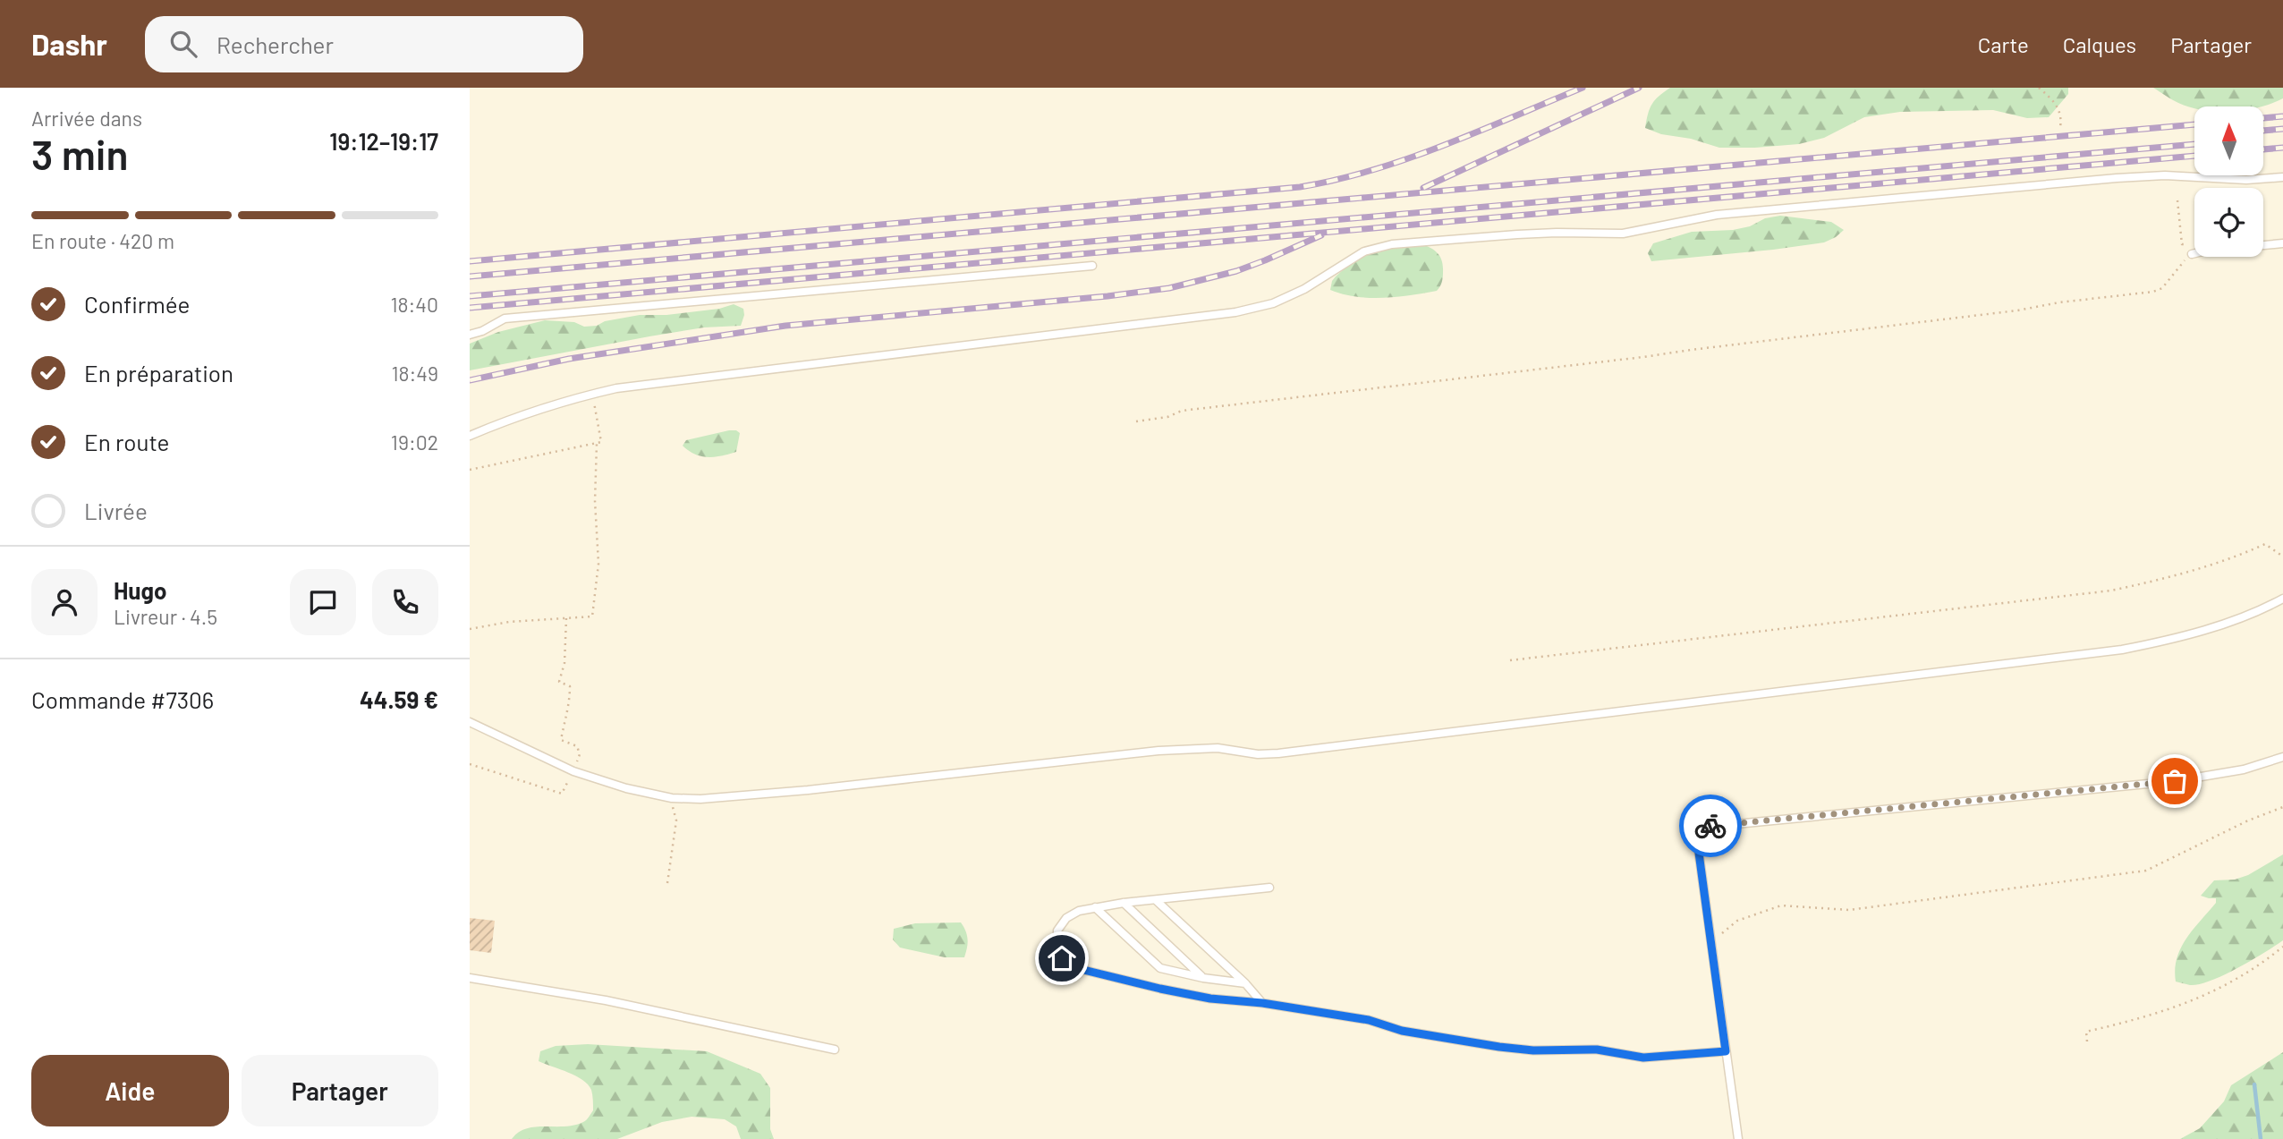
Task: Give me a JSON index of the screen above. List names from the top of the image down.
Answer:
{
  "north": "top",
  "page": {
    "header": "Dashr",
    "search": "Rechercher",
    "nav": ["Carte", "Calques", "Partager"],
    "heading": ["3 min", "Arrivée dans", "19:12–19:17"],
    "panel": [
      "Hugo",
      "Livreur · 4.5",
      "Commande #7306",
      "44.59 €"
    ],
    "bar": "En route · 420 m",
    "list": [
      ["Confirmée", "18:40"],
      ["En préparation", "18:49"],
      ["En route", "19:02"],
      "Livrée"
    ],
    "buttons": ["Aide", "Partager"]
  }
}
